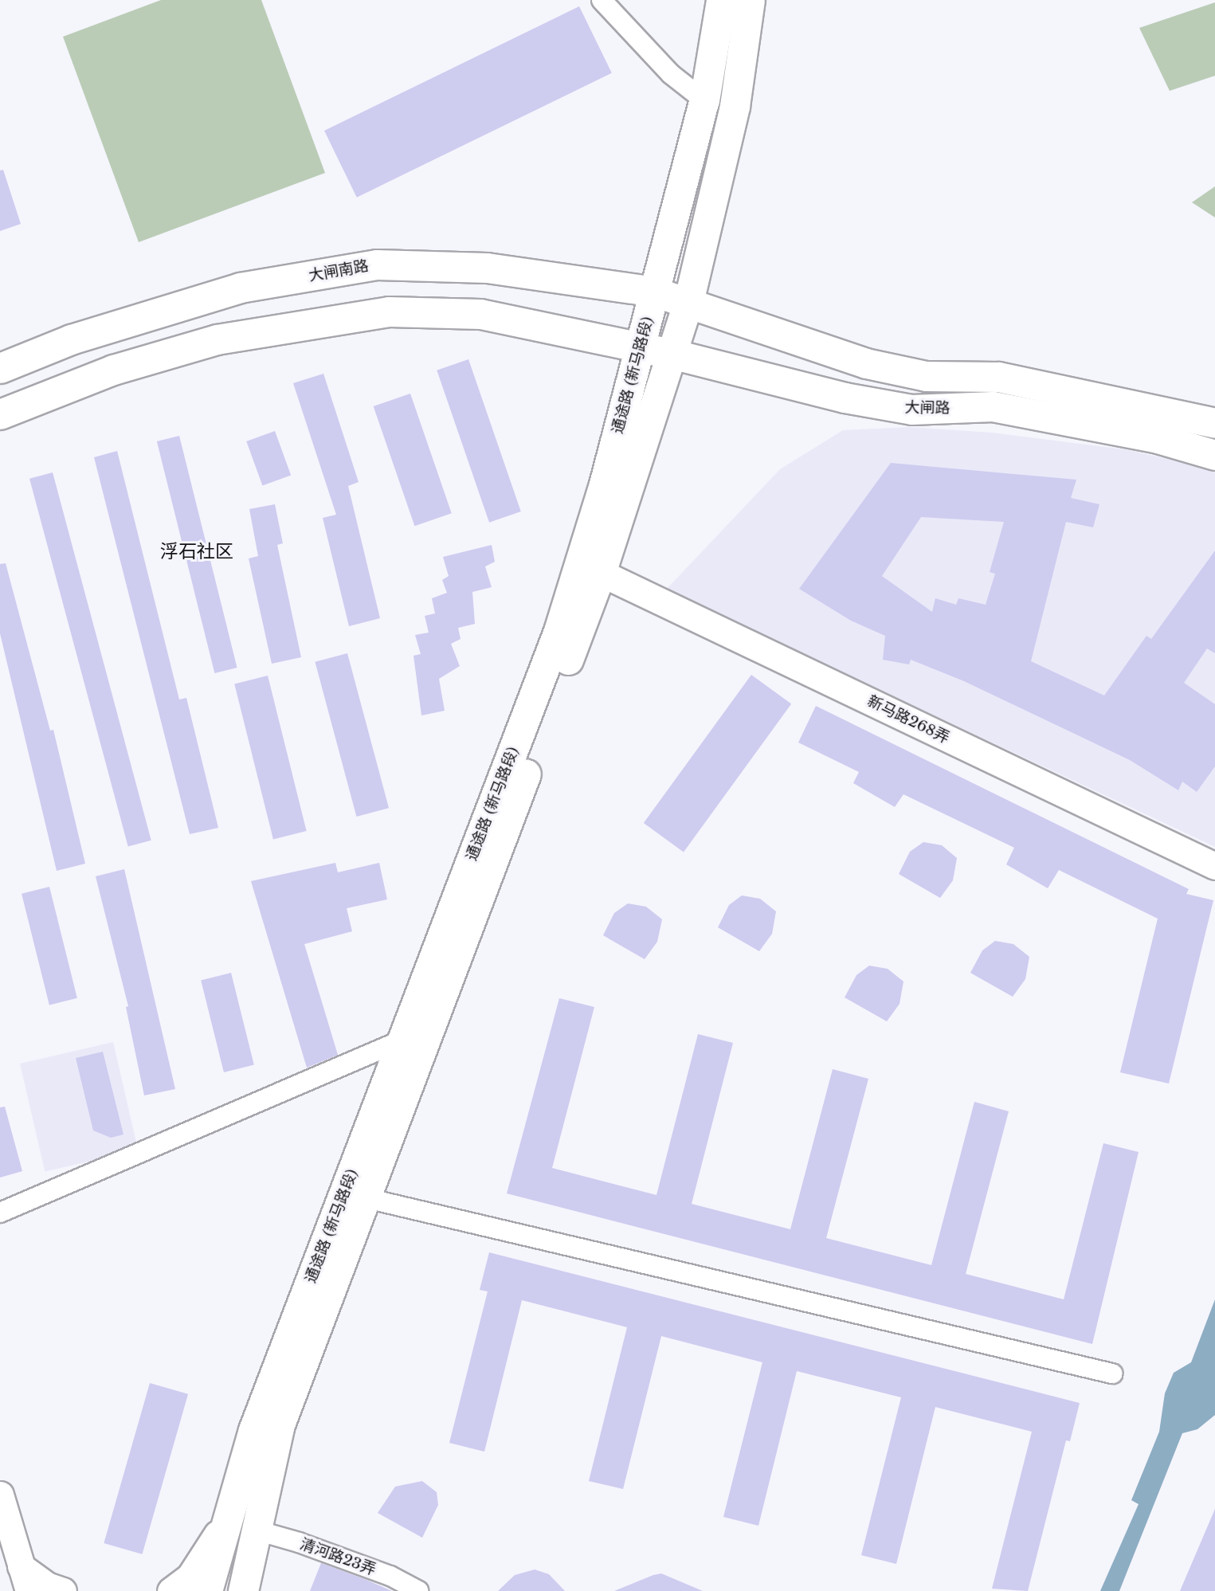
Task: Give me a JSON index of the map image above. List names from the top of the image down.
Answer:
{
  "streets": {
    "main road": ["大闸南路", "通途路 (新马路段)", "大闸路"],
    "street": ["新马路268弄", "清河路23弄"]
  },
  "crossings": [
    ["大闸南路", "通途路 (新马路段)"],
    ["大闸南路", "大闸路"],
    ["通途路 (新马路段)", "大闸路"],
    ["通途路 (新马路段)", "新马路268弄"],
    ["通途路 (新马路段)", "清河路23弄"]
  ],
  "districts": ["浮石社区"]
}
